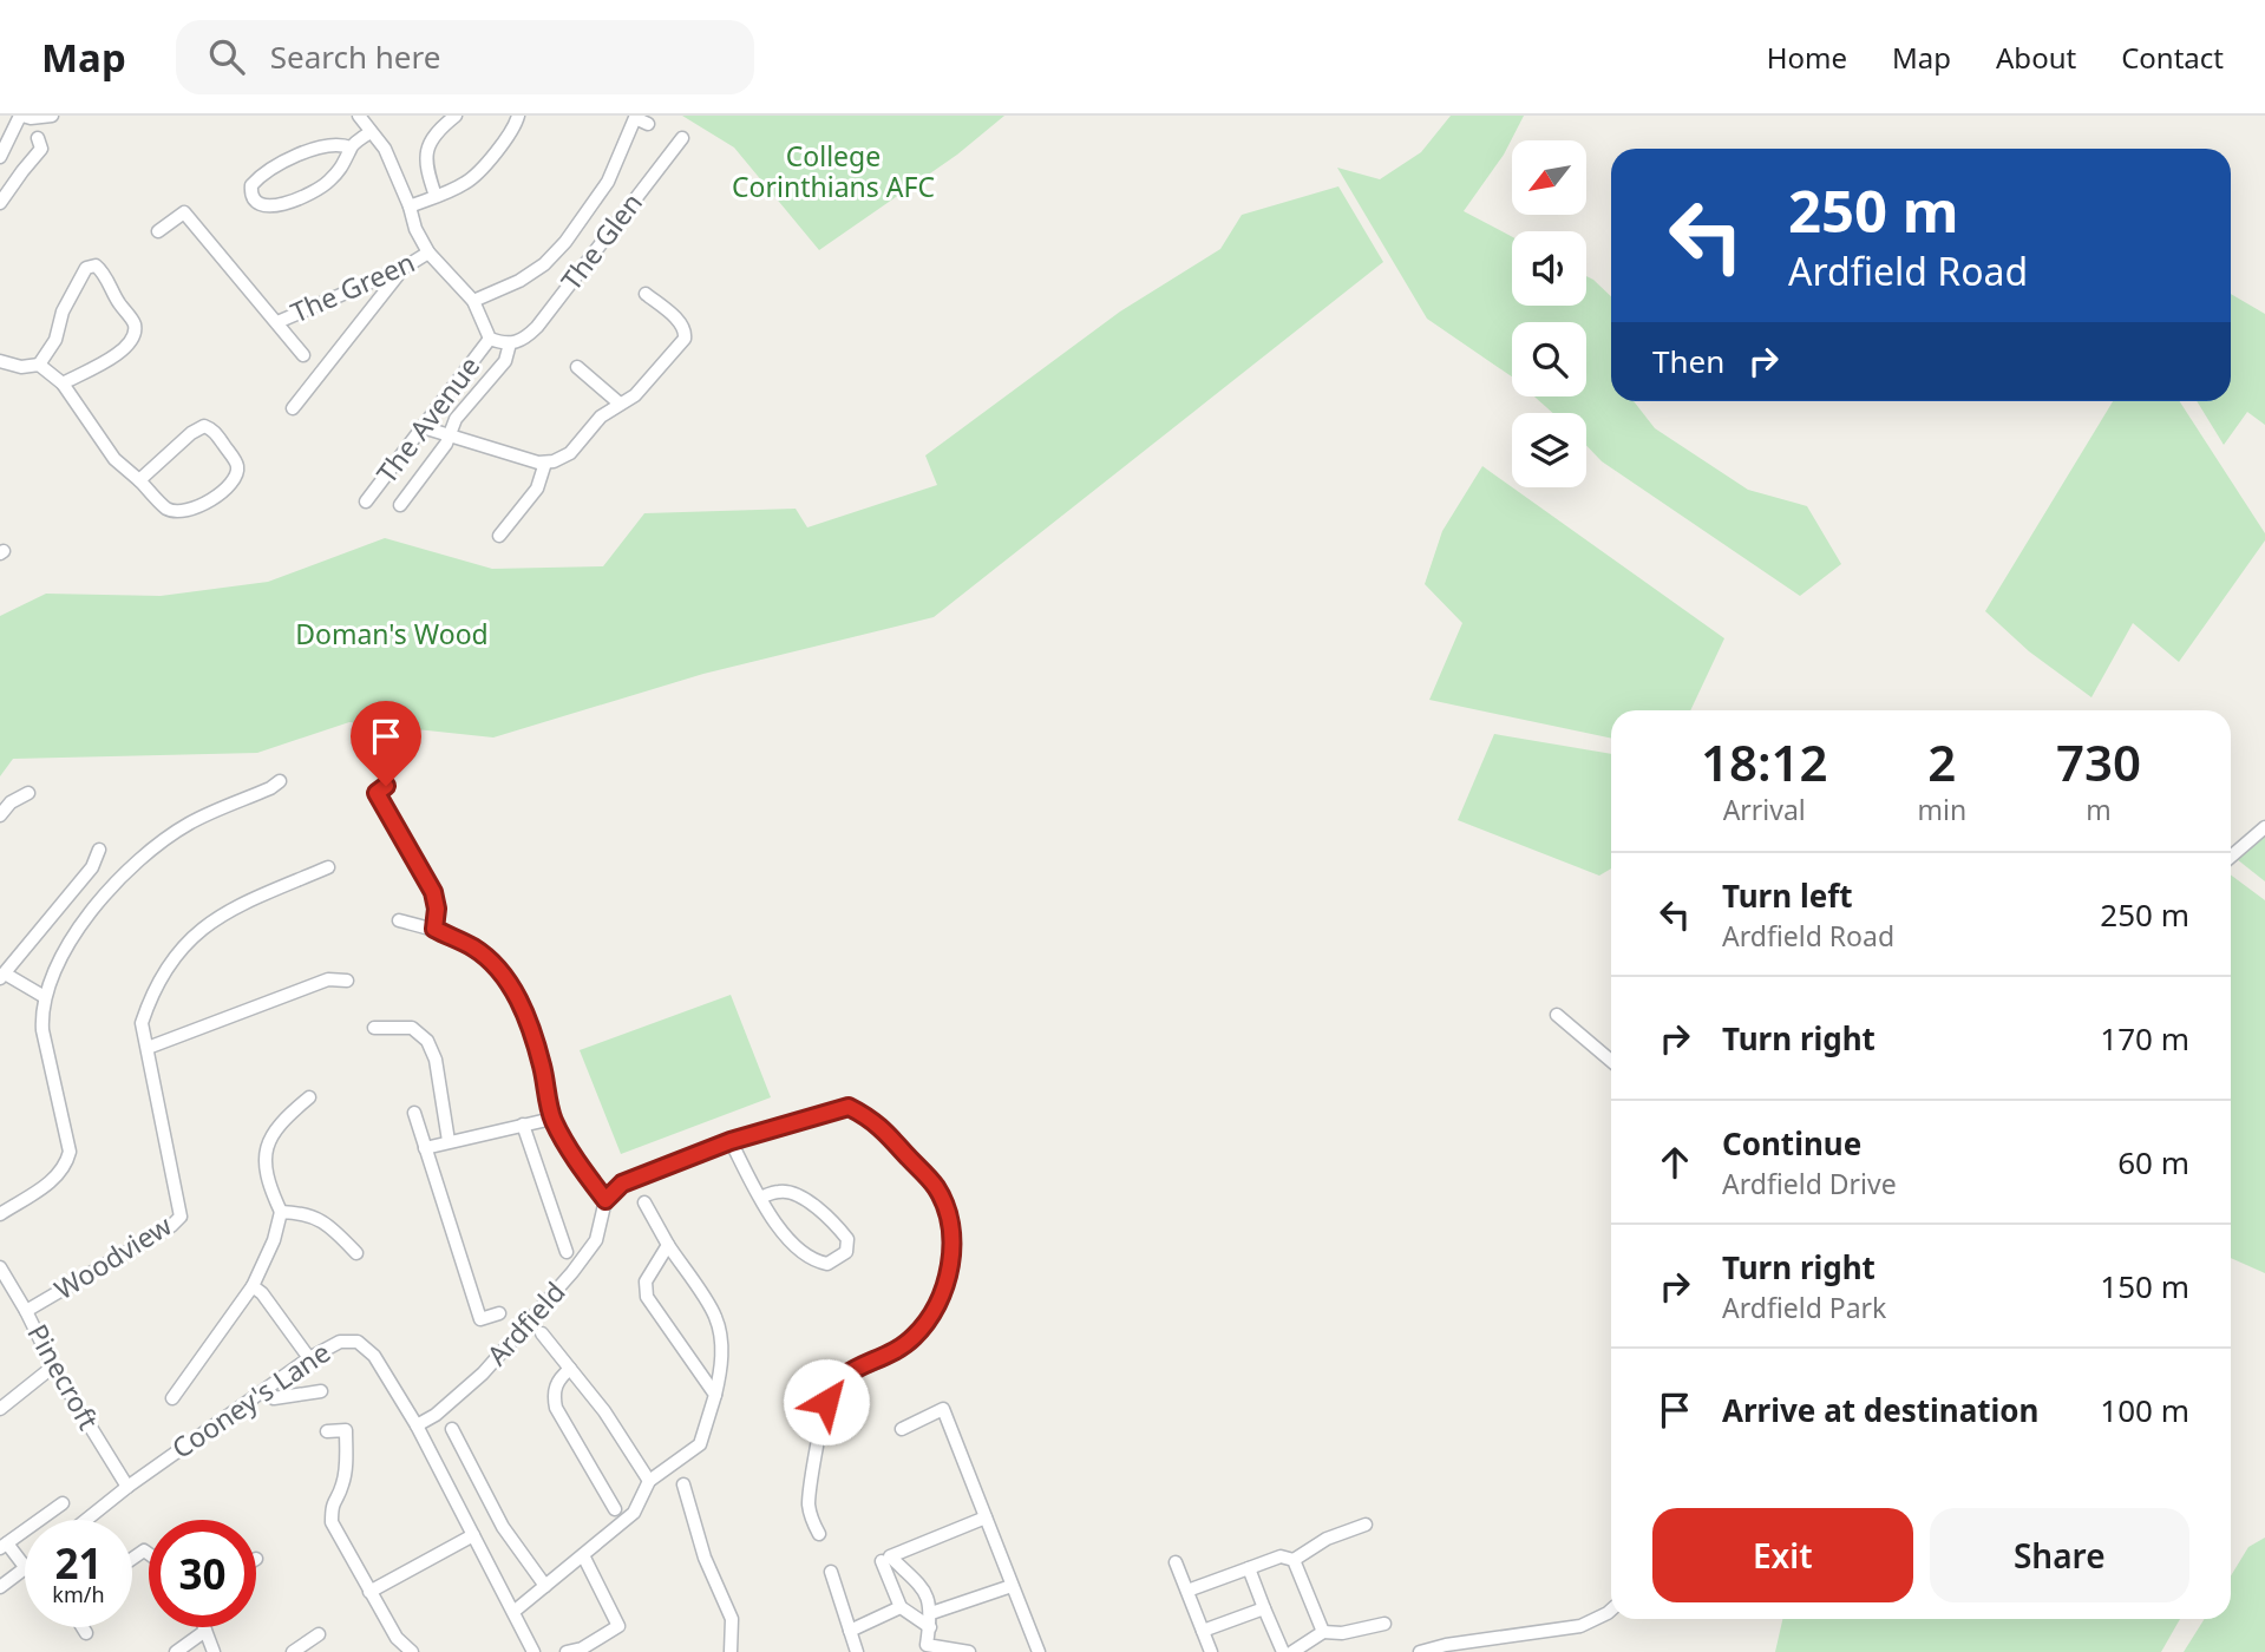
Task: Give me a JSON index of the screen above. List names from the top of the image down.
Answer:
{
  "streets": {
    "street": [
      "The Glen",
      "The Green",
      "The Avenue",
      "Woodview",
      "Ardfield",
      "Pinecroft",
      "Cooney's Lane"
    ]
  },
  "crossings": [
    ["Woodview", "Pinecroft"],
    ["Ardfield", "Cooney's Lane"],
    ["Pinecroft", "Cooney's Lane"]
  ],
  "parks": ["College Corinthians AFC", "Doman's Wood"],
  "north": "bottom left",
  "page": {
    "header": "Map",
    "search": "Search here",
    "nav": [
      "Home",
      "Map",
      "About",
      "Contact"
    ],
    "turn": ["250 m", "Ardfield Road"],
    "then": "Then",
    "eta": [
      "18:12",
      "Arrival",
      "2",
      "min",
      "730",
      "m"
    ],
    "list": [
      {
        "name": "Turn left",
        "note": "Ardfield Road",
        "value": "250 m"
      },
      {
        "name": "Turn right",
        "value": "170 m"
      },
      {
        "name": "Continue",
        "note": "Ardfield Drive",
        "value": "60 m"
      },
      {
        "name": "Turn right",
        "note": "Ardfield Park",
        "value": "150 m"
      },
      {
        "name": "Arrive at destination",
        "value": "100 m"
      }
    ],
    "buttons": ["Exit", "Share"],
    "speed": "21 km/h",
    "limit": "30"
  }
}
